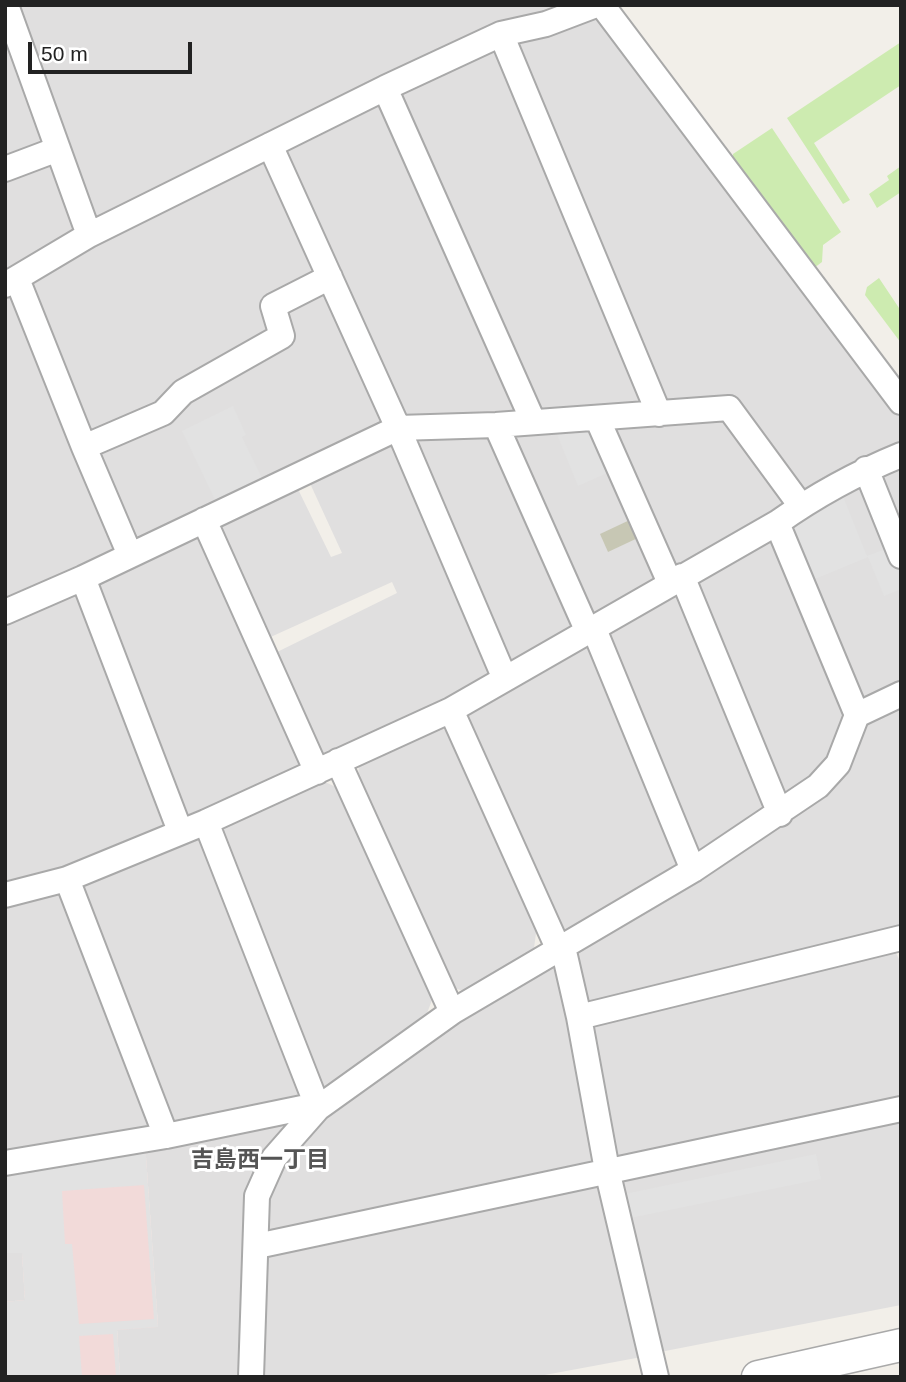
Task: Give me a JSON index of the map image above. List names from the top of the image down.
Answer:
{
  "districts": ["吉島西一丁目"],
  "scale_bar": "50 m"
}
